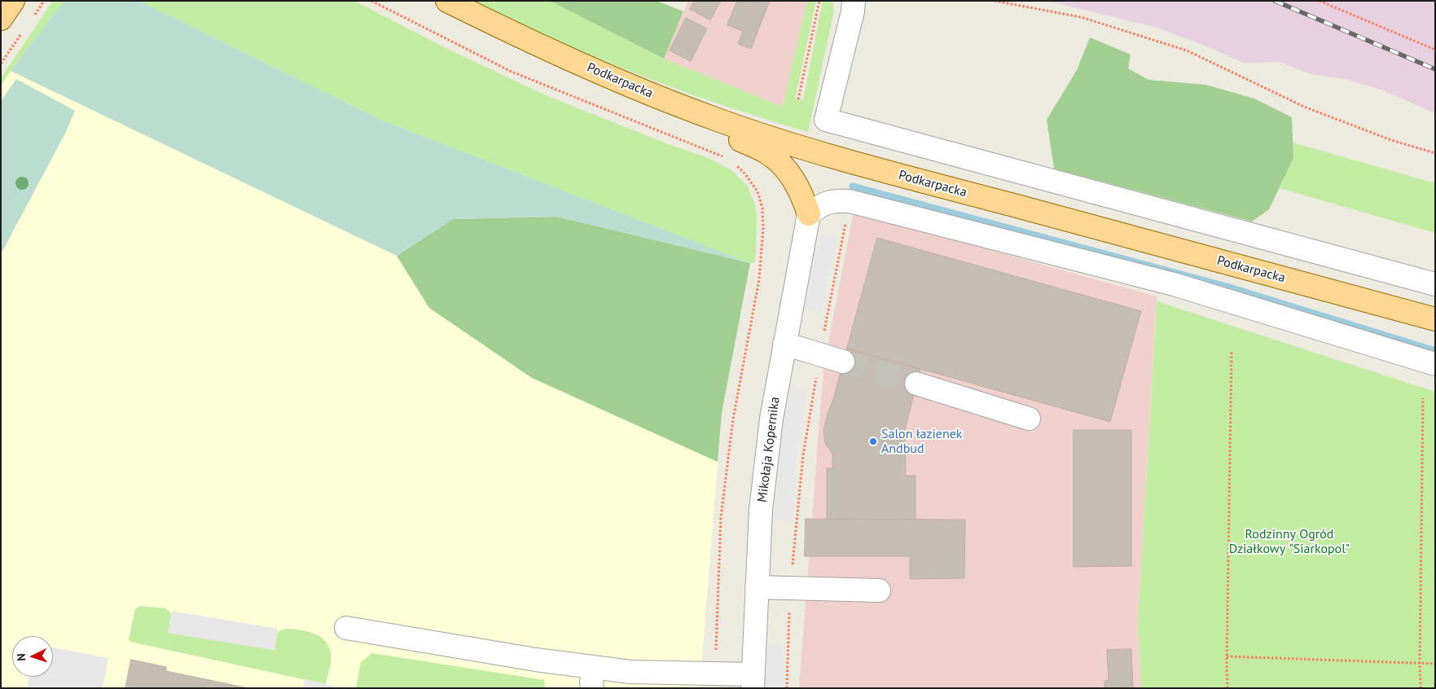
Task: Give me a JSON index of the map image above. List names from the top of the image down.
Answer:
{
  "streets": {
    "main road": ["Podkarpacka"],
    "street": ["Mikołaja Kopernika"]
  },
  "parks": ["Rodzinny Ogród Działkowy \"Siarkopol\""],
  "places": ["Salon łazienek Andbud"],
  "north": "left"
}
